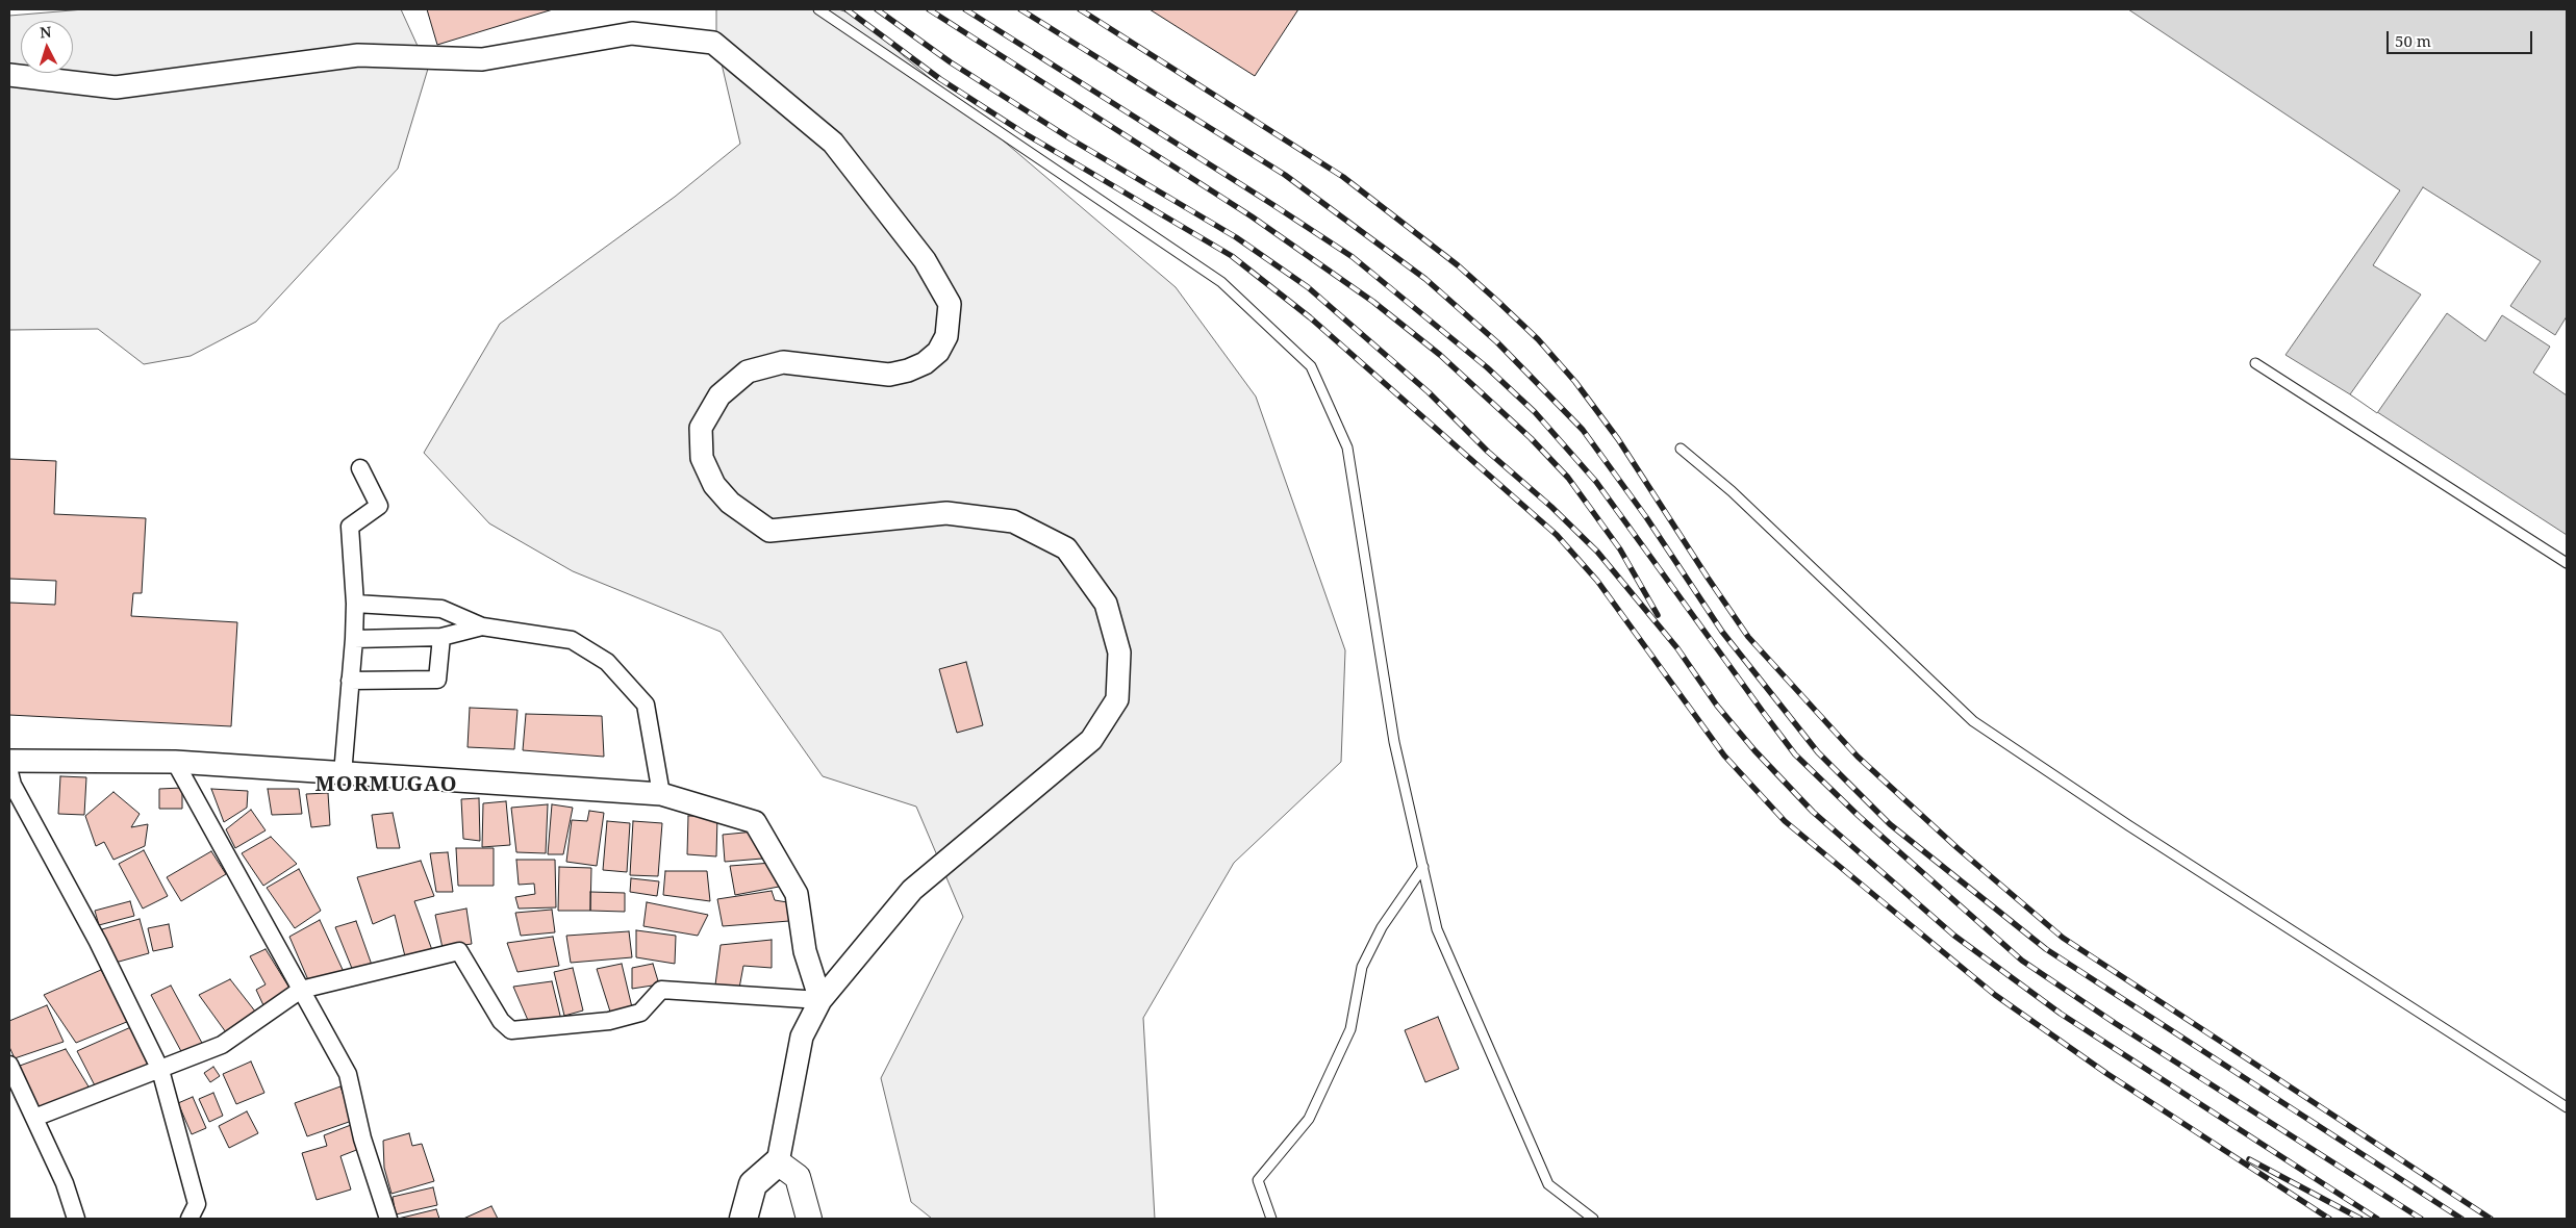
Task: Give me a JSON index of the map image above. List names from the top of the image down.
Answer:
{
  "districts": ["MORMUGAO"],
  "scale_bar": "50 m",
  "north": "top"
}
